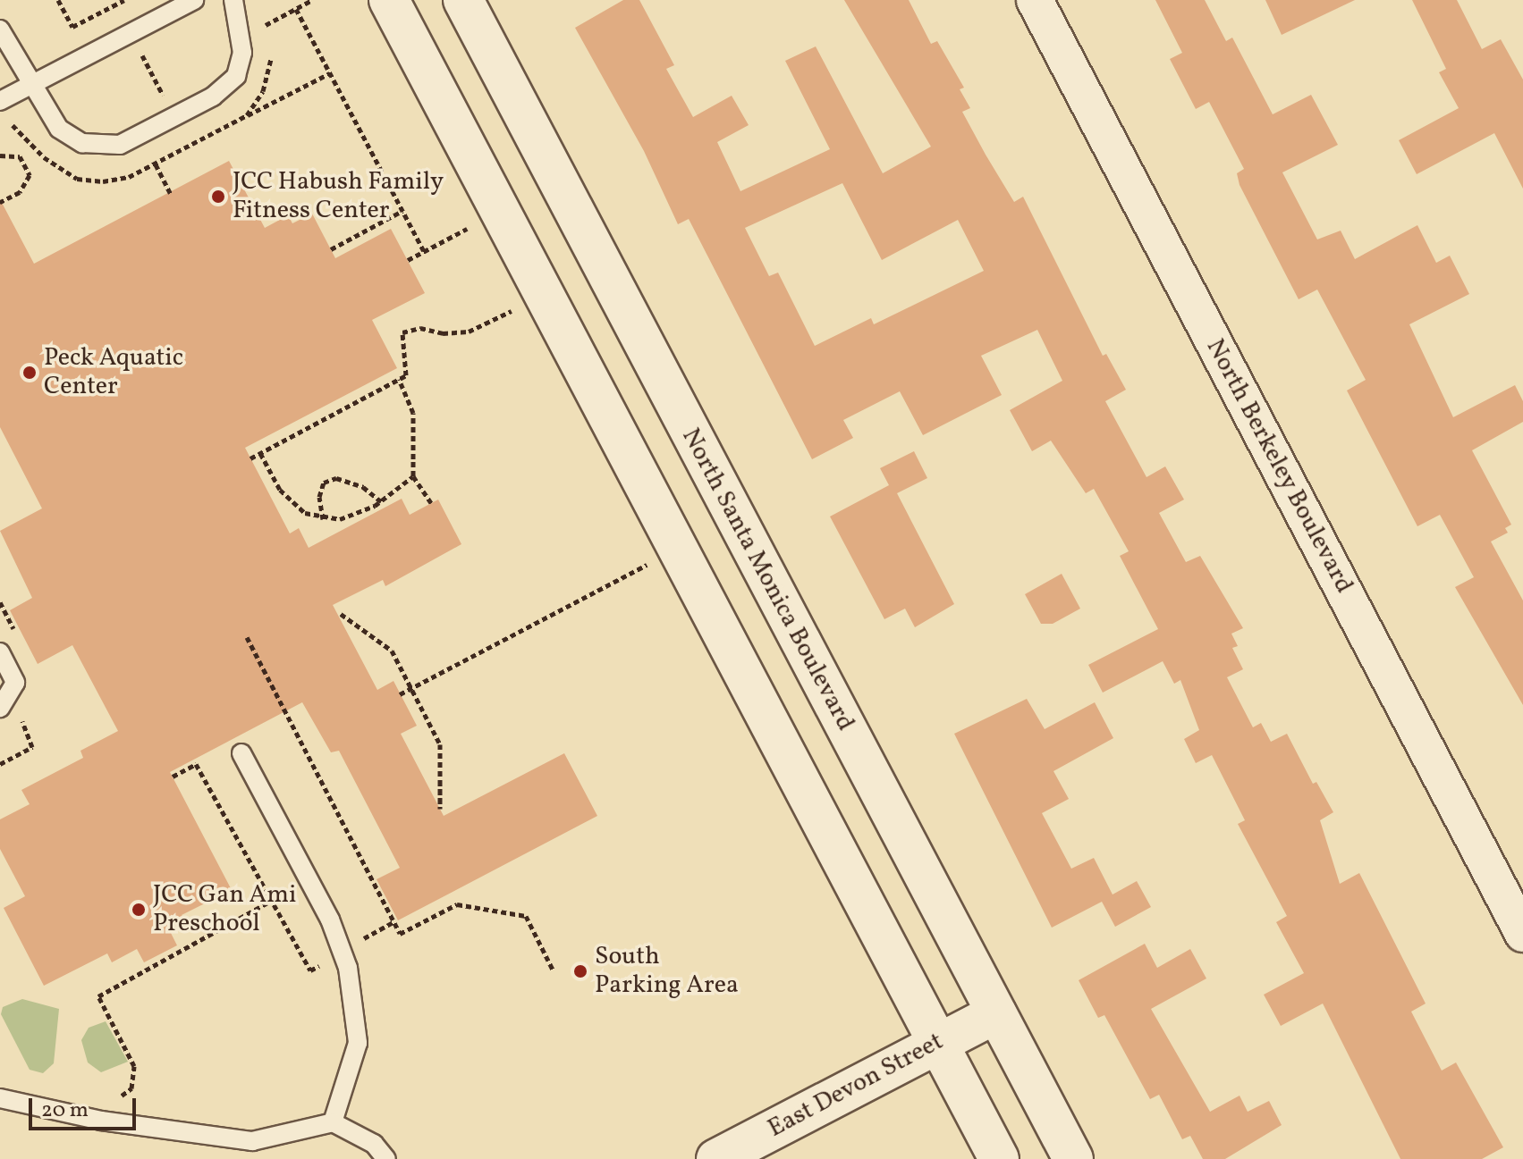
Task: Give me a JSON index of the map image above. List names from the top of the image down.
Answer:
{
  "streets": {
    "street": ["North Berkeley Boulevard", "North Santa Monica Boulevard", "East Devon Street"]
  },
  "crossings": [
    ["North Santa Monica Boulevard", "East Devon Street"]
  ],
  "places": [
    "JCC Habush Family Fitness Center",
    "Peck Aquatic Center",
    "JCC Gan Ami Preschool",
    "South Parking Area"
  ],
  "scale_bar": "20 m"
}
